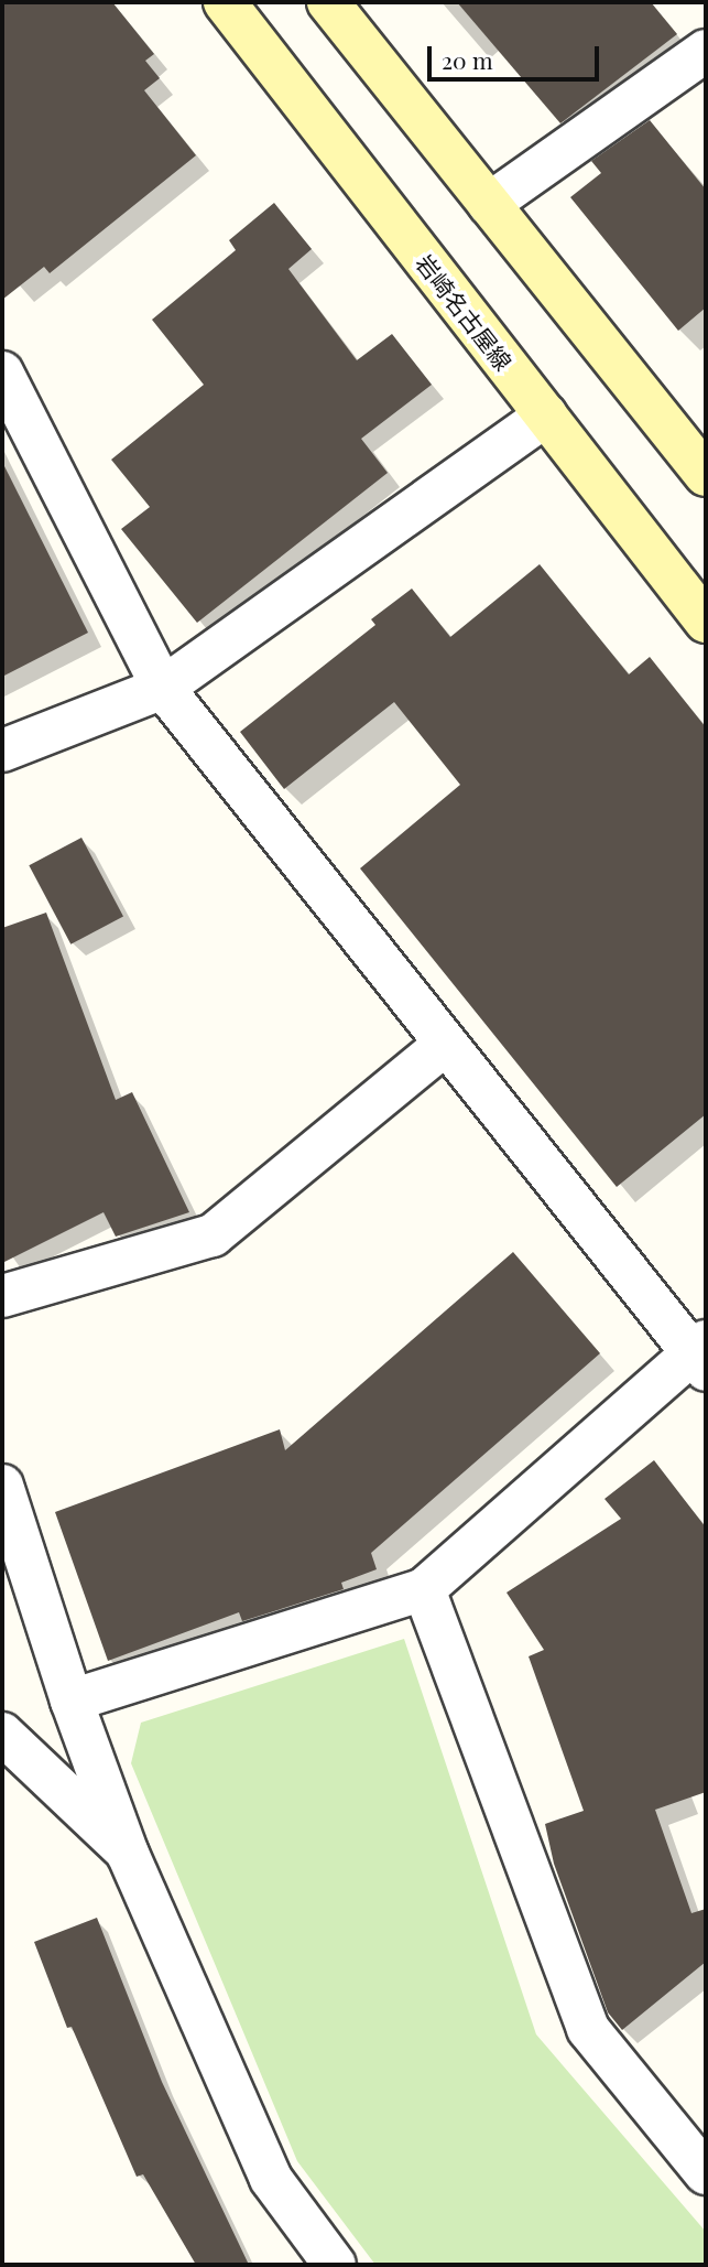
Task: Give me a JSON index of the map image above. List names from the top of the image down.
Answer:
{
  "streets": {
    "main road": ["岩崎名古屋線"]
  },
  "scale_bar": "20 m"
}
